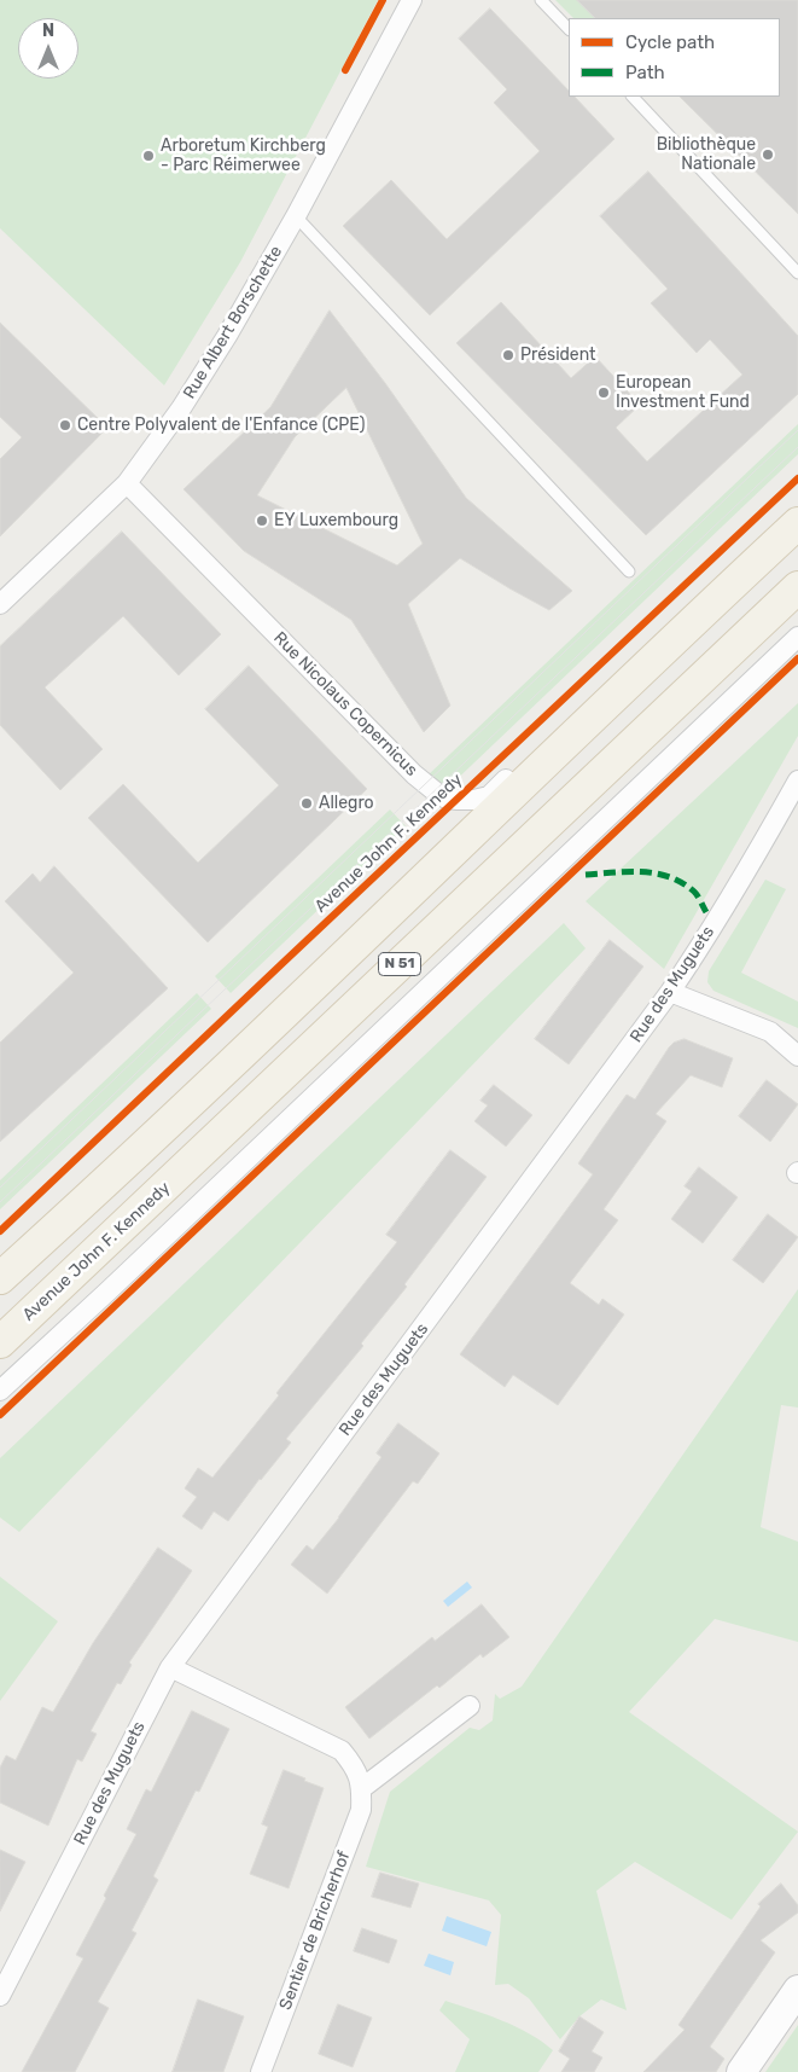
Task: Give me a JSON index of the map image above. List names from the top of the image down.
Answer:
{
  "streets": {
    "main road": ["Avenue John F. Kennedy", "N 51"],
    "street": [
      "Rue Albert Borschette",
      "Rue Nicolaus Copernicus",
      "Rue des Muguets",
      "Sentier de Bricherhof"
    ]
  },
  "crossings": [
    ["Rue Albert Borschette", "Rue Nicolaus Copernicus"],
    ["Rue Nicolaus Copernicus", "N 51"]
  ],
  "places": [
    "Bibliothèque Nationale",
    "Arboretum Kirchberg - Parc Réimerwee",
    "Président",
    "European Investment Fund",
    "Centre Polyvalent de l'Enfance (CPE)",
    "EY Luxembourg",
    "Allegro"
  ],
  "legend": ["Cycle path", "Path"],
  "north": "top"
}
